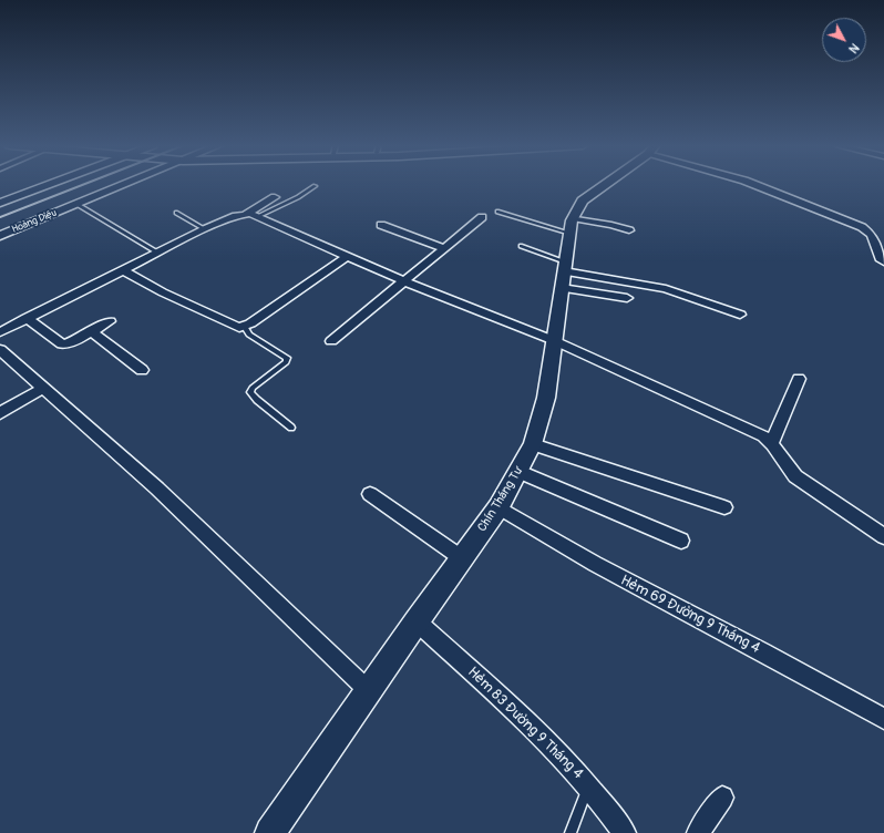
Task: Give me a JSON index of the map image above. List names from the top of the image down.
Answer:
{
  "streets": {
    "street": [
      "Hoàng Diệu",
      "Chín Tháng Tư",
      "Hẻm 69 Đường 9 Tháng 4",
      "Hẻm 83 Đường 9 Tháng 4"
    ]
  },
  "crossings": [
    ["Chín Tháng Tư", "Hẻm 69 Đường 9 Tháng 4"],
    ["Chín Tháng Tư", "Hẻm 83 Đường 9 Tháng 4"]
  ],
  "north": "bottom right"
}
